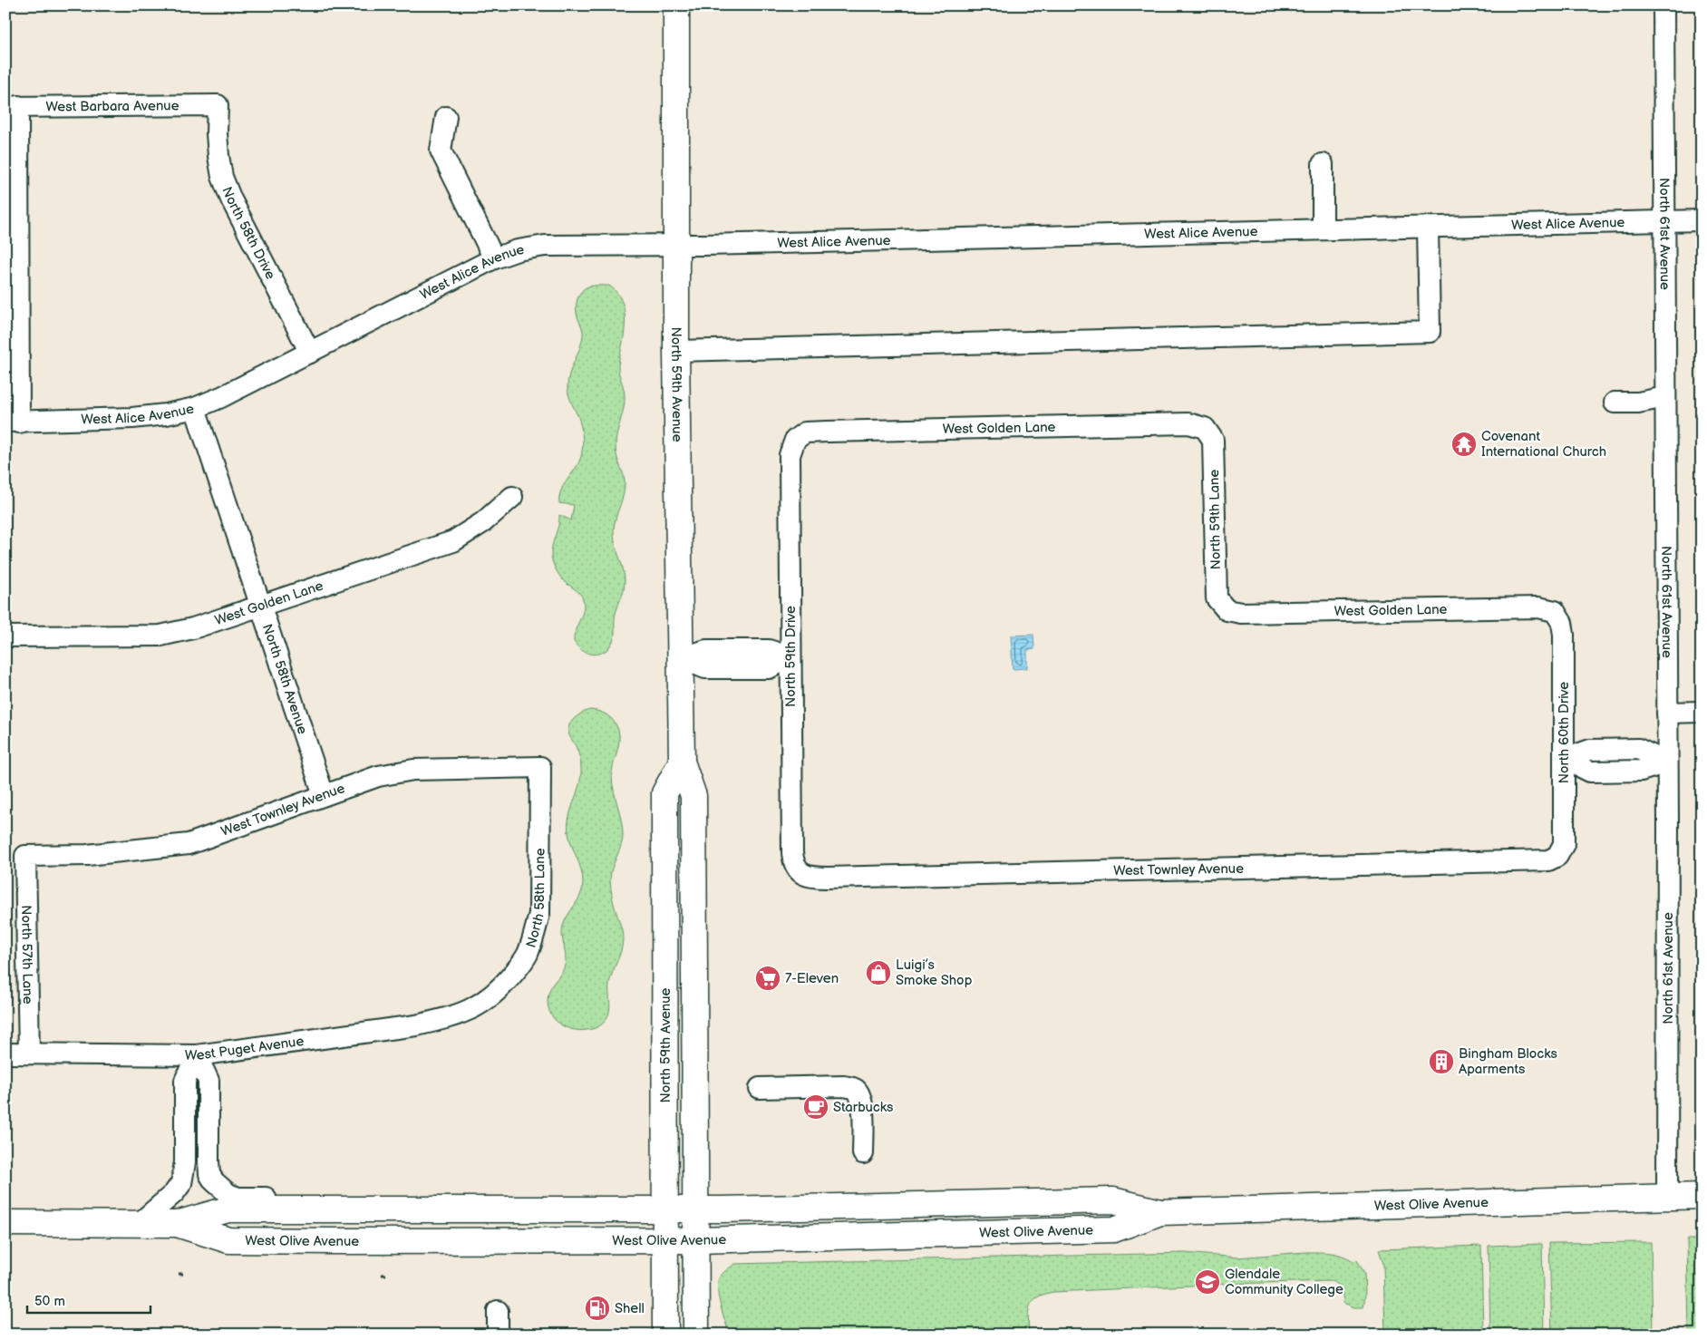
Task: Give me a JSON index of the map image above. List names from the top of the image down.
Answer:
{
  "streets": {
    "main road": ["North 59th Avenue", "West Olive Avenue"],
    "street": [
      "West Barbara Avenue",
      "West Alice Avenue",
      "North 58th Drive",
      "North 61st Avenue",
      "West Golden Lane",
      "North 59th Lane",
      "North 59th Drive",
      "North 58th Avenue",
      "North 60th Drive",
      "West Townley Avenue",
      "North 58th Lane",
      "North 57th Lane",
      "West Puget Avenue"
    ]
  },
  "crossings": [
    ["West Barbara Avenue", "North 58th Drive"],
    ["West Alice Avenue", "North 58th Drive"],
    ["West Alice Avenue", "North 61st Avenue"],
    ["West Alice Avenue", "North 59th Avenue"],
    ["West Alice Avenue", "North 58th Avenue"],
    ["North 61st Avenue", "West Olive Avenue"],
    ["North 59th Avenue", "West Olive Avenue"],
    ["West Golden Lane", "North 59th Lane"],
    ["West Golden Lane", "North 59th Drive"],
    ["West Golden Lane", "North 58th Avenue"],
    ["West Golden Lane", "North 60th Drive"],
    ["North 59th Drive", "West Townley Avenue"],
    ["North 58th Avenue", "West Townley Avenue"],
    ["North 60th Drive", "West Townley Avenue"],
    ["West Townley Avenue", "North 58th Lane"],
    ["West Townley Avenue", "North 57th Lane"],
    ["North 58th Lane", "West Puget Avenue"],
    ["North 57th Lane", "West Puget Avenue"]
  ],
  "places": {
    "temple": ["Covenant International Church"],
    "shop": ["Luigi’s Smoke Shop"],
    "supermarket": ["7-Eleven"],
    "building": ["Bingham Blocks Aparments"],
    "cafe": ["Starbucks"],
    "school or university": ["Glendale Community College"],
    "fuel station": ["Shell"]
  },
  "scale_bar": "50 m"
}
